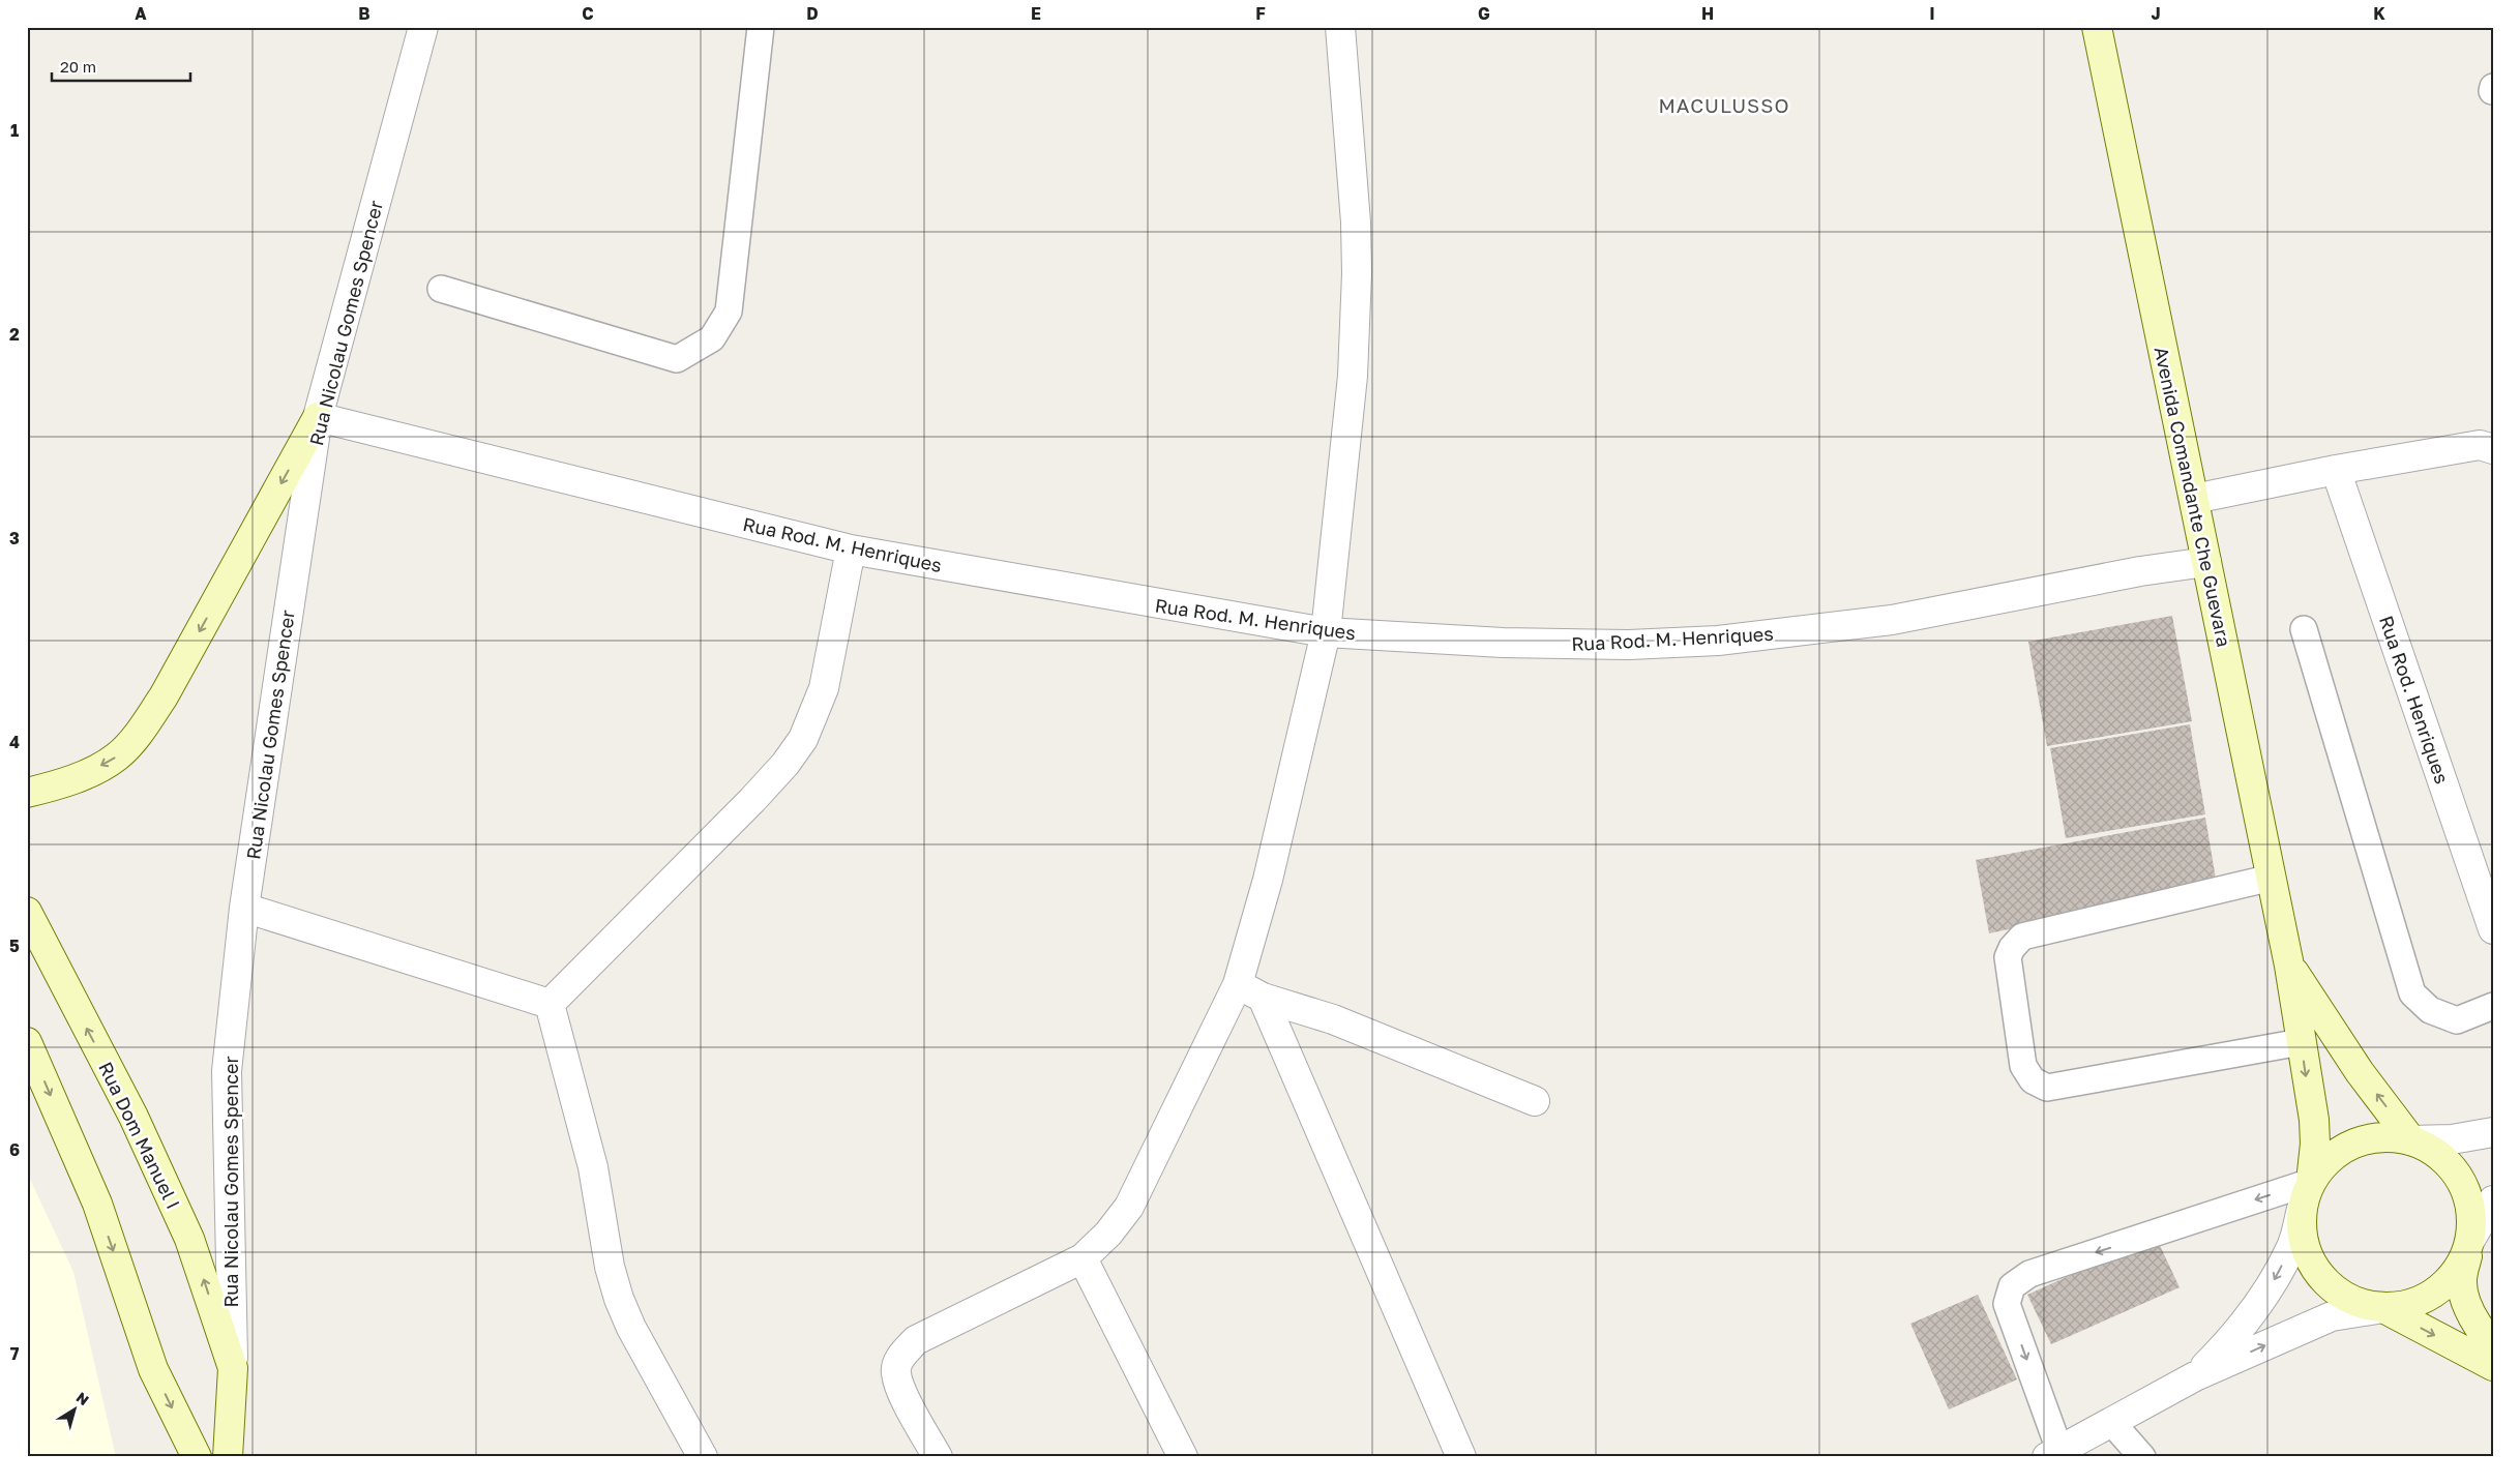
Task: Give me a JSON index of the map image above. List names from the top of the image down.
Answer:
{
  "streets": {
    "street": [
      "Rua Nicolau Gomes Spencer",
      "Avenida Comandante Che Guevara",
      "Rua Rod. M. Henriques",
      "Rua Rod. Henriques",
      "Rua Dom Manuel I"
    ]
  },
  "crossings": [
    ["Rua Nicolau Gomes Spencer", "Rua Rod. M. Henriques"],
    ["Rua Nicolau Gomes Spencer", "Rua Dom Manuel I"],
    ["Avenida Comandante Che Guevara", "Rua Rod. M. Henriques"]
  ],
  "districts": ["MACULUSSO"],
  "scale_bar": "20 m",
  "north": "top right",
  "grid": {
    "columns": [
      "A",
      "B",
      "C",
      "D",
      "E",
      "F",
      "G",
      "H",
      "I",
      "J",
      "K"
    ],
    "rows": [
      "1",
      "2",
      "3",
      "4",
      "5",
      "6",
      "7"
    ]
  }
}
